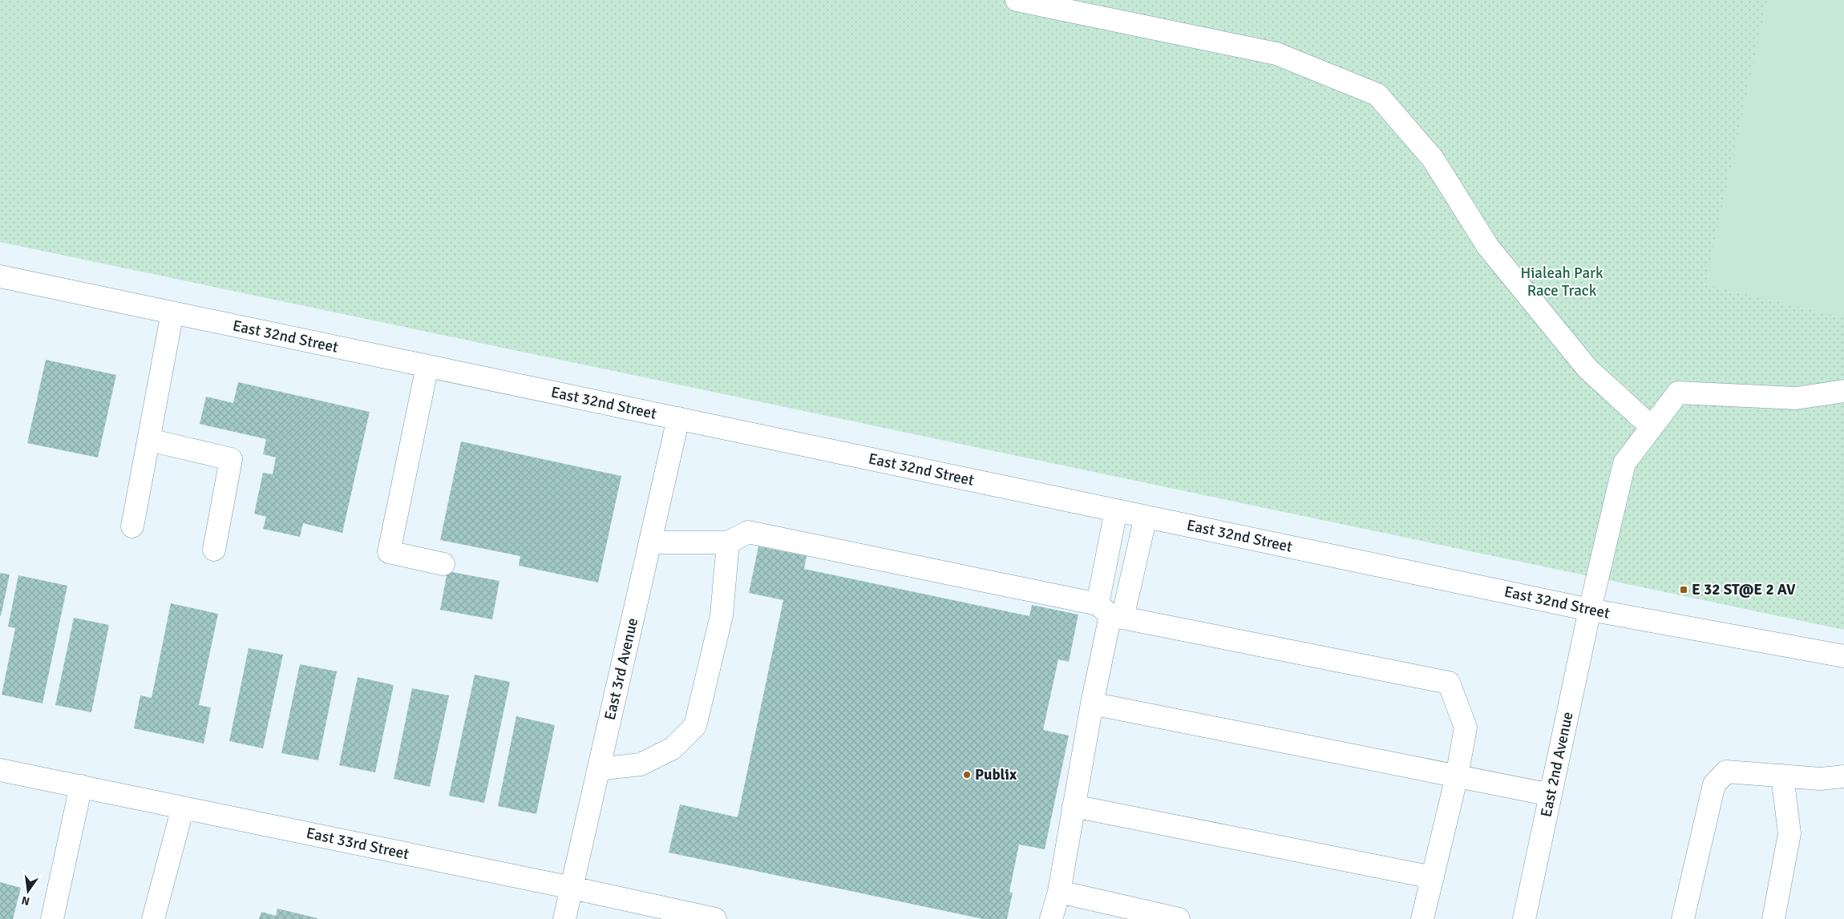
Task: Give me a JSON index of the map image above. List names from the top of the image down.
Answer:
{
  "streets": {
    "street": [
      "East 32nd Street",
      "East 3rd Avenue",
      "East 2nd Avenue",
      "East 33rd Street"
    ]
  },
  "crossings": [
    ["East 32nd Street", "East 3rd Avenue"],
    ["East 32nd Street", "East 2nd Avenue"],
    ["East 3rd Avenue", "East 33rd Street"]
  ],
  "parks": ["Hialeah Park Race Track"],
  "places": {
    "transit": ["E 32 ST@E 2 AV"],
    "other": ["Publix"]
  },
  "north": "bottom"
}
